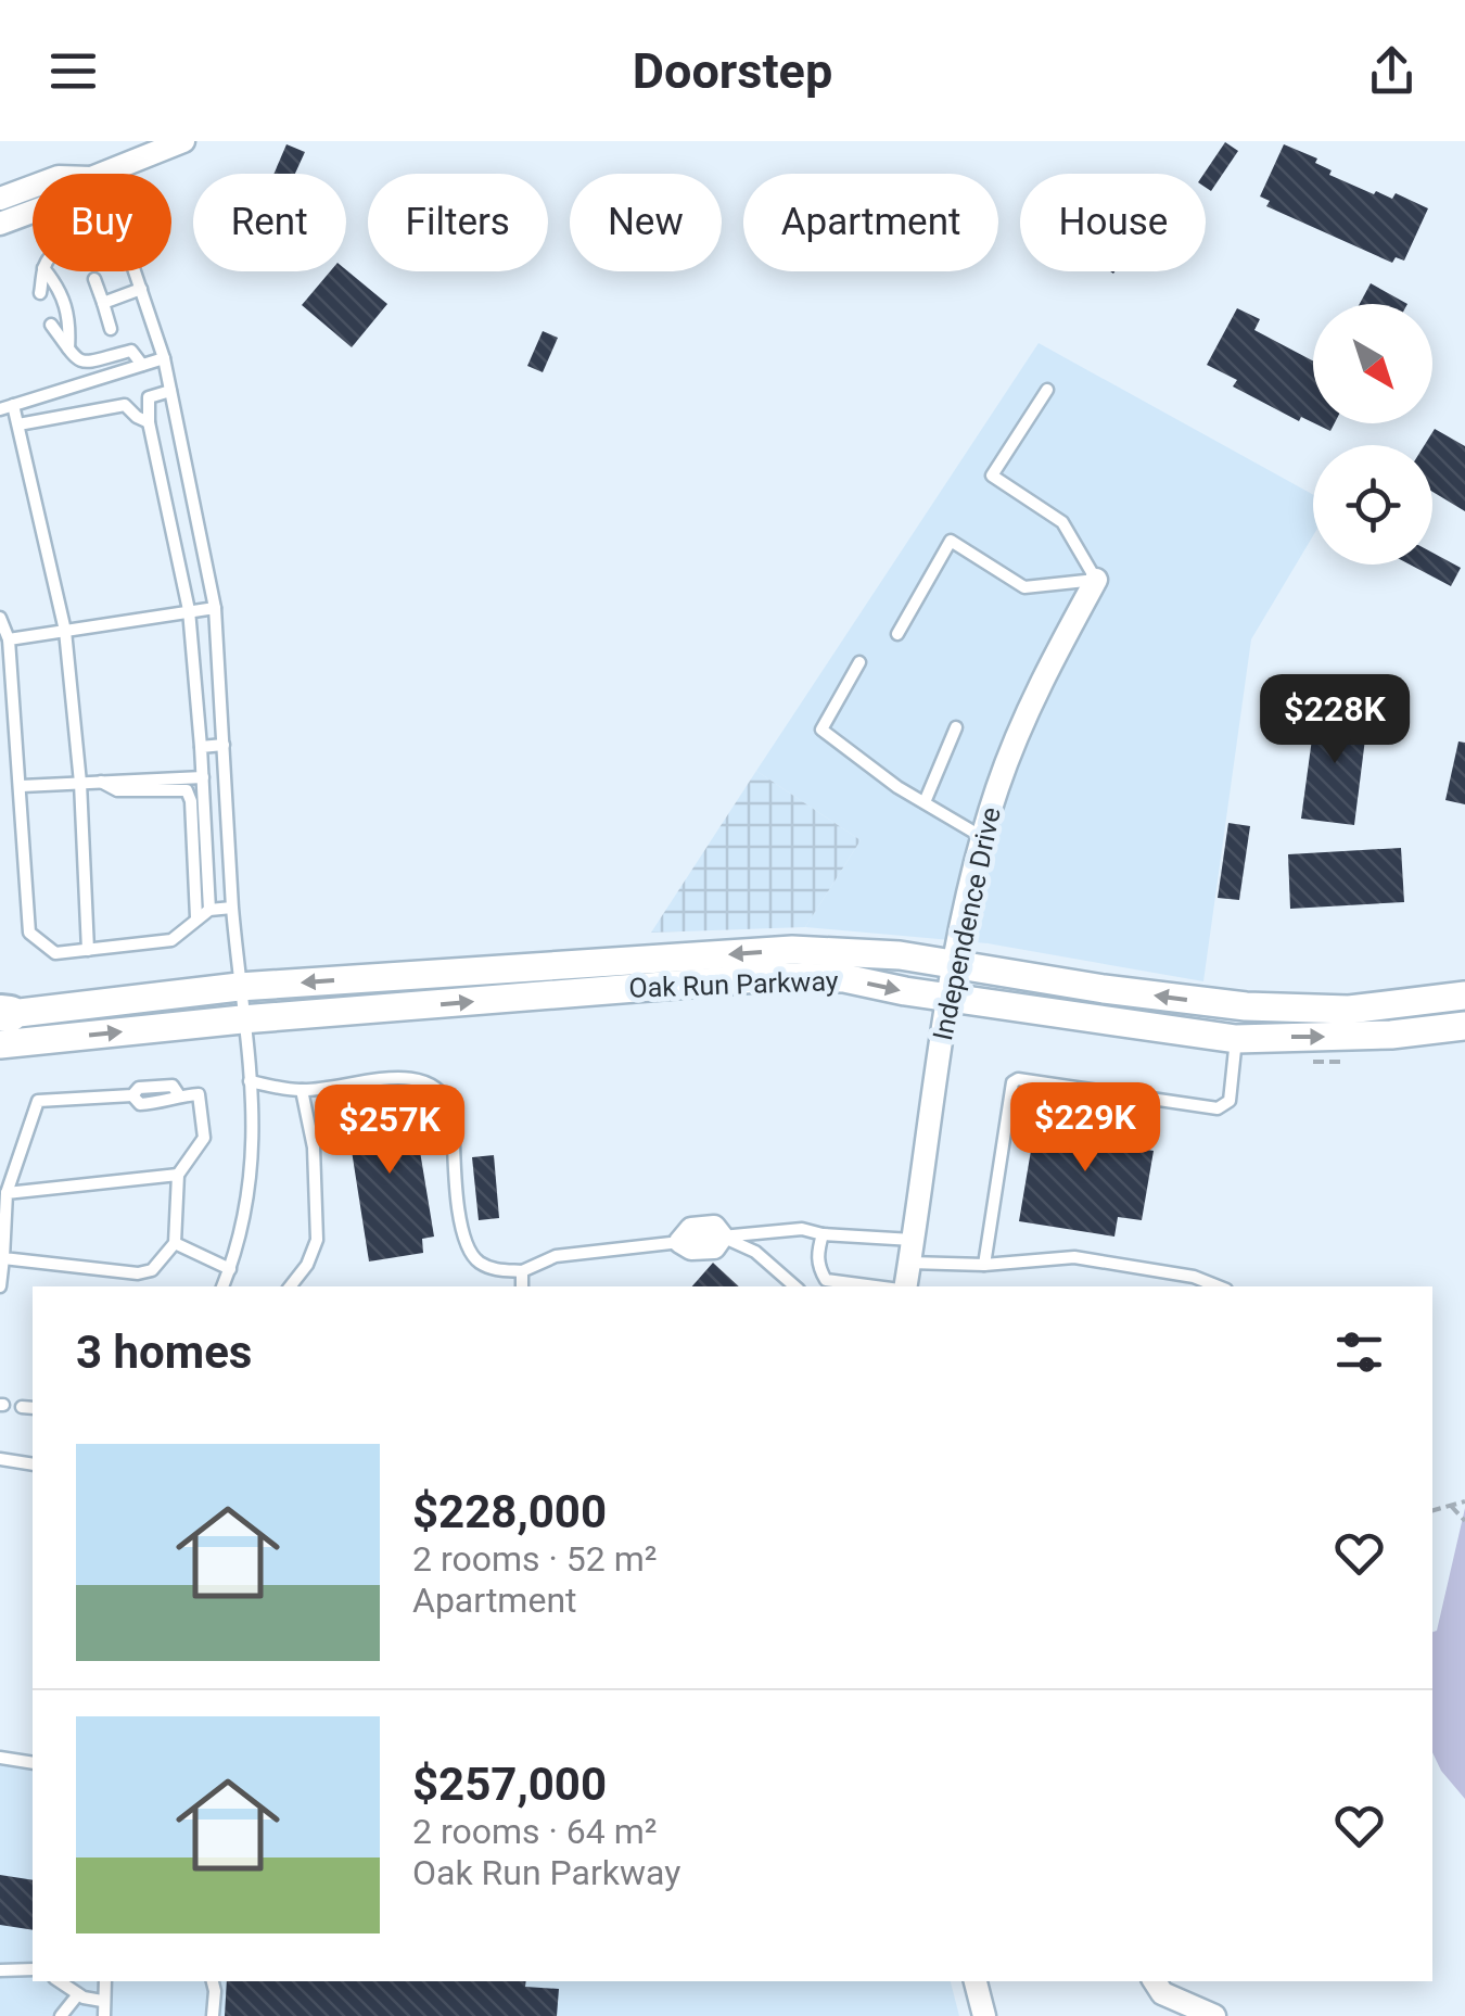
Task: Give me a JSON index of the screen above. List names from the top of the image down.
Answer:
{
  "streets": {
    "street": ["Independence Drive", "Oak Run Parkway"]
  },
  "crossings": [
    ["Independence Drive", "Oak Run Parkway"]
  ],
  "north": "bottom right",
  "page": {
    "header": "Doorstep",
    "chip": [
      "Buy",
      "Rent",
      "Filters",
      "New",
      "Apartment",
      "House"
    ],
    "price": ["$228K", "$229K", "$257K"],
    "heading": "3 homes",
    "list": [
      {
        "name": "$228,000",
        "note": "2 rooms · 52 m² · Apartment"
      },
      {
        "name": "$257,000",
        "note": "2 rooms · 64 m² · Oak Run Parkway"
      }
    ]
  }
}
